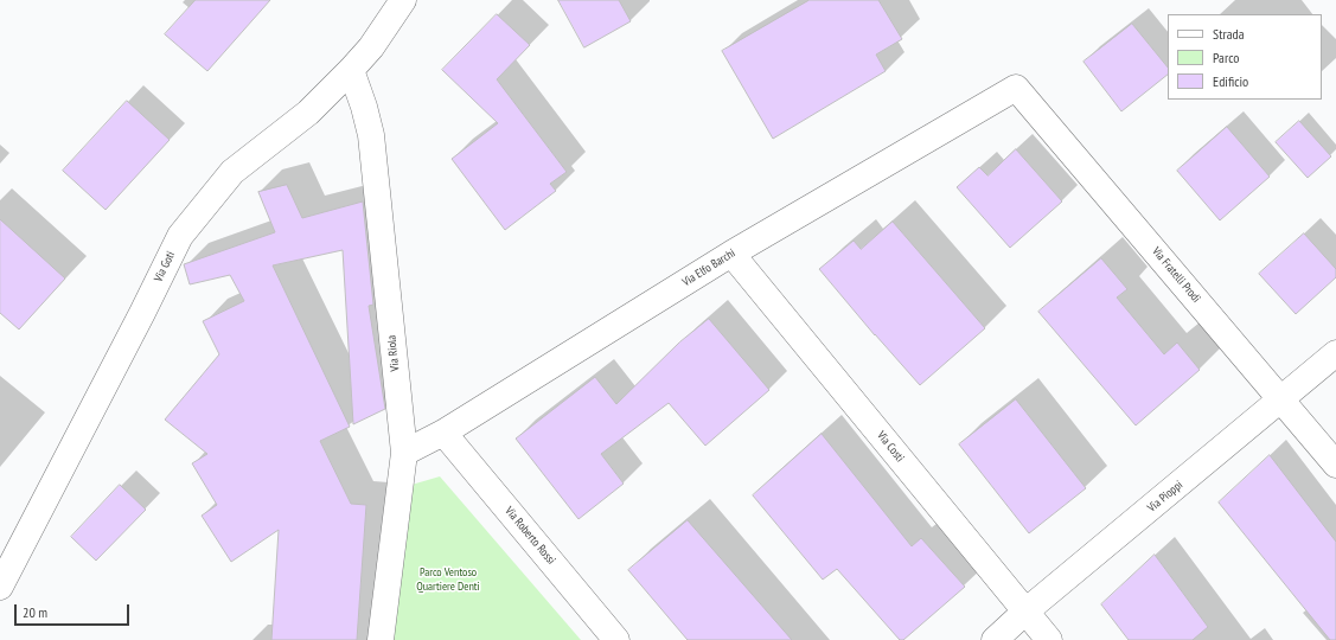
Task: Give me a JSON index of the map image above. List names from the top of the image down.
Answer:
{
  "streets": {
    "street": [
      "Via Goti",
      "Via Elfo Barchi",
      "Via Fratelli Prodi",
      "Via Riola",
      "Via Costi",
      "Via Pioppi",
      "Via Roberto Rossi"
    ]
  },
  "crossings": [
    ["Via Goti", "Via Riola"],
    ["Via Elfo Barchi", "Via Fratelli Prodi"],
    ["Via Elfo Barchi", "Via Riola"],
    ["Via Elfo Barchi", "Via Costi"],
    ["Via Elfo Barchi", "Via Roberto Rossi"],
    ["Via Fratelli Prodi", "Via Pioppi"],
    ["Via Costi", "Via Pioppi"]
  ],
  "parks": ["Parco Ventoso Quartiere Denti"],
  "legend": ["Strada", "Parco", "Edificio"],
  "scale_bar": "20 m"
}
